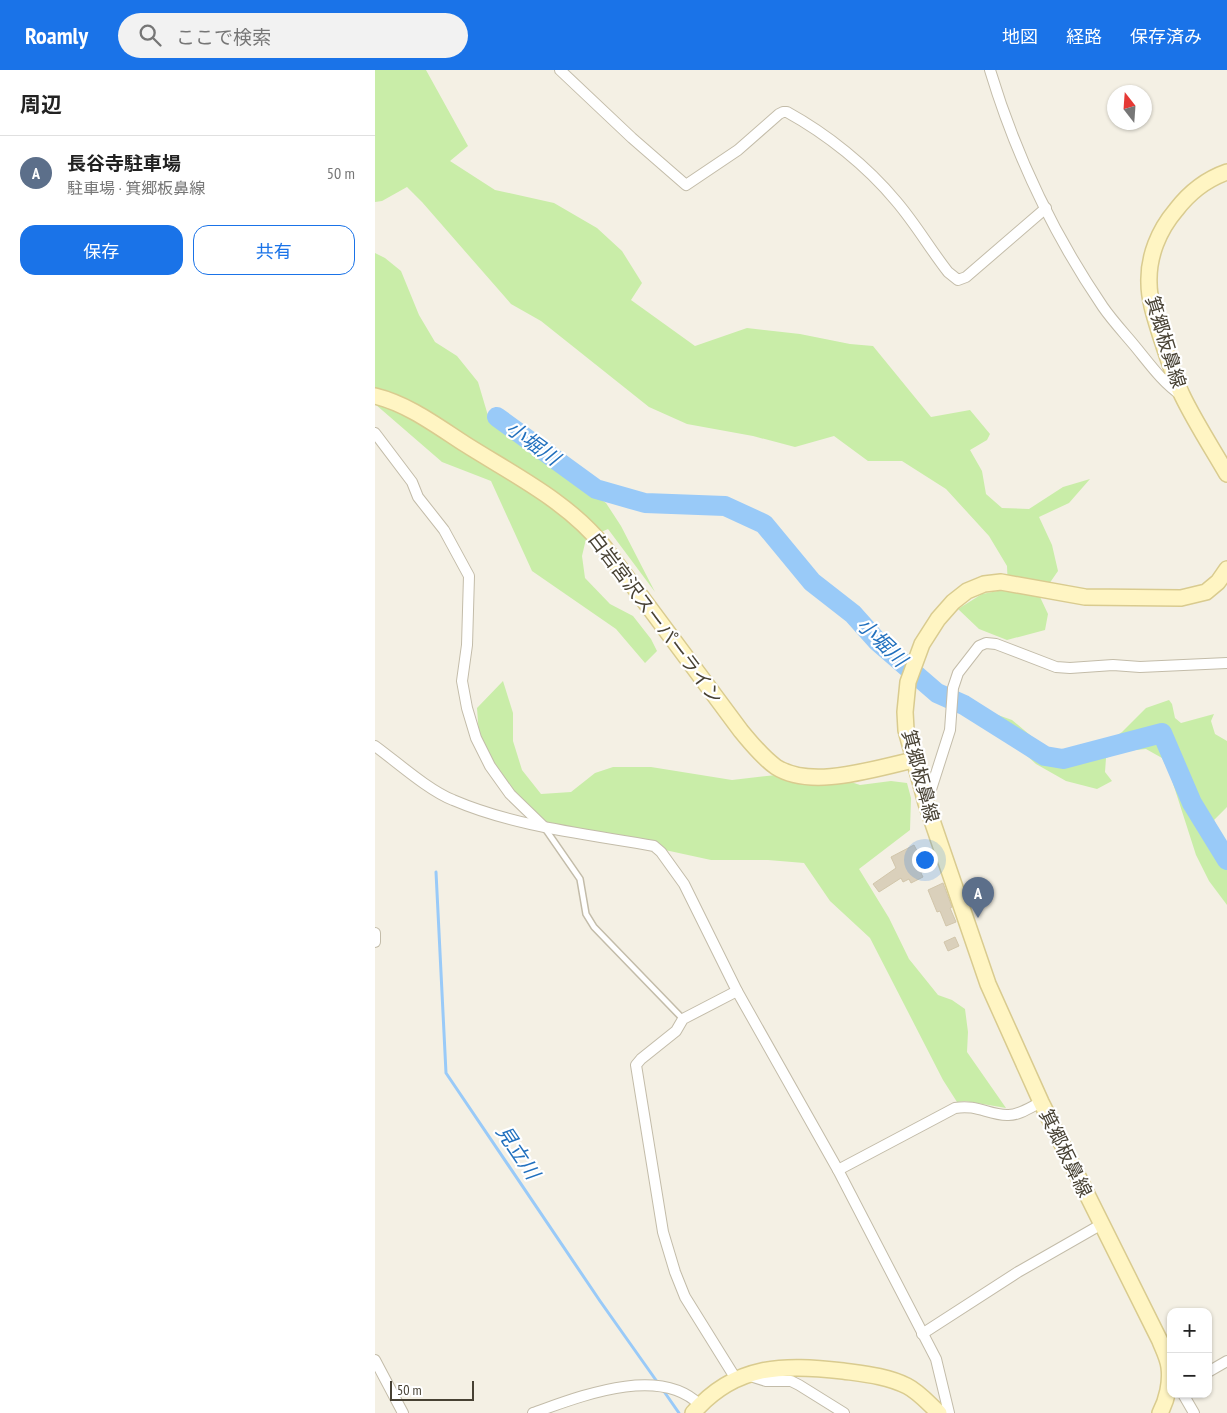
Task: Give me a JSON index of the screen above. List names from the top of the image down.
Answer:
{
  "streets": {
    "main road": ["箕郷板鼻線", "白岩宮沢スーパーライン"]
  },
  "crossings": [
    ["箕郷板鼻線", "白岩宮沢スーパーライン"]
  ],
  "water": ["小堀川", "見立川"],
  "scale_bar": "50 m",
  "north": "top",
  "page": {
    "header": "Roamly",
    "search": "ここで検索",
    "nav": ["地図", "経路", "保存済み"],
    "heading": "周辺",
    "list": [
      {
        "mark": "A",
        "name": "長谷寺駐車場",
        "note": "駐車場 · 箕郷板鼻線",
        "value": "50 m"
      }
    ],
    "buttons": ["保存", "共有"],
    "pins": "A",
    "map_buttons": ["+", "−"],
    "scale": "50 m"
  }
}
